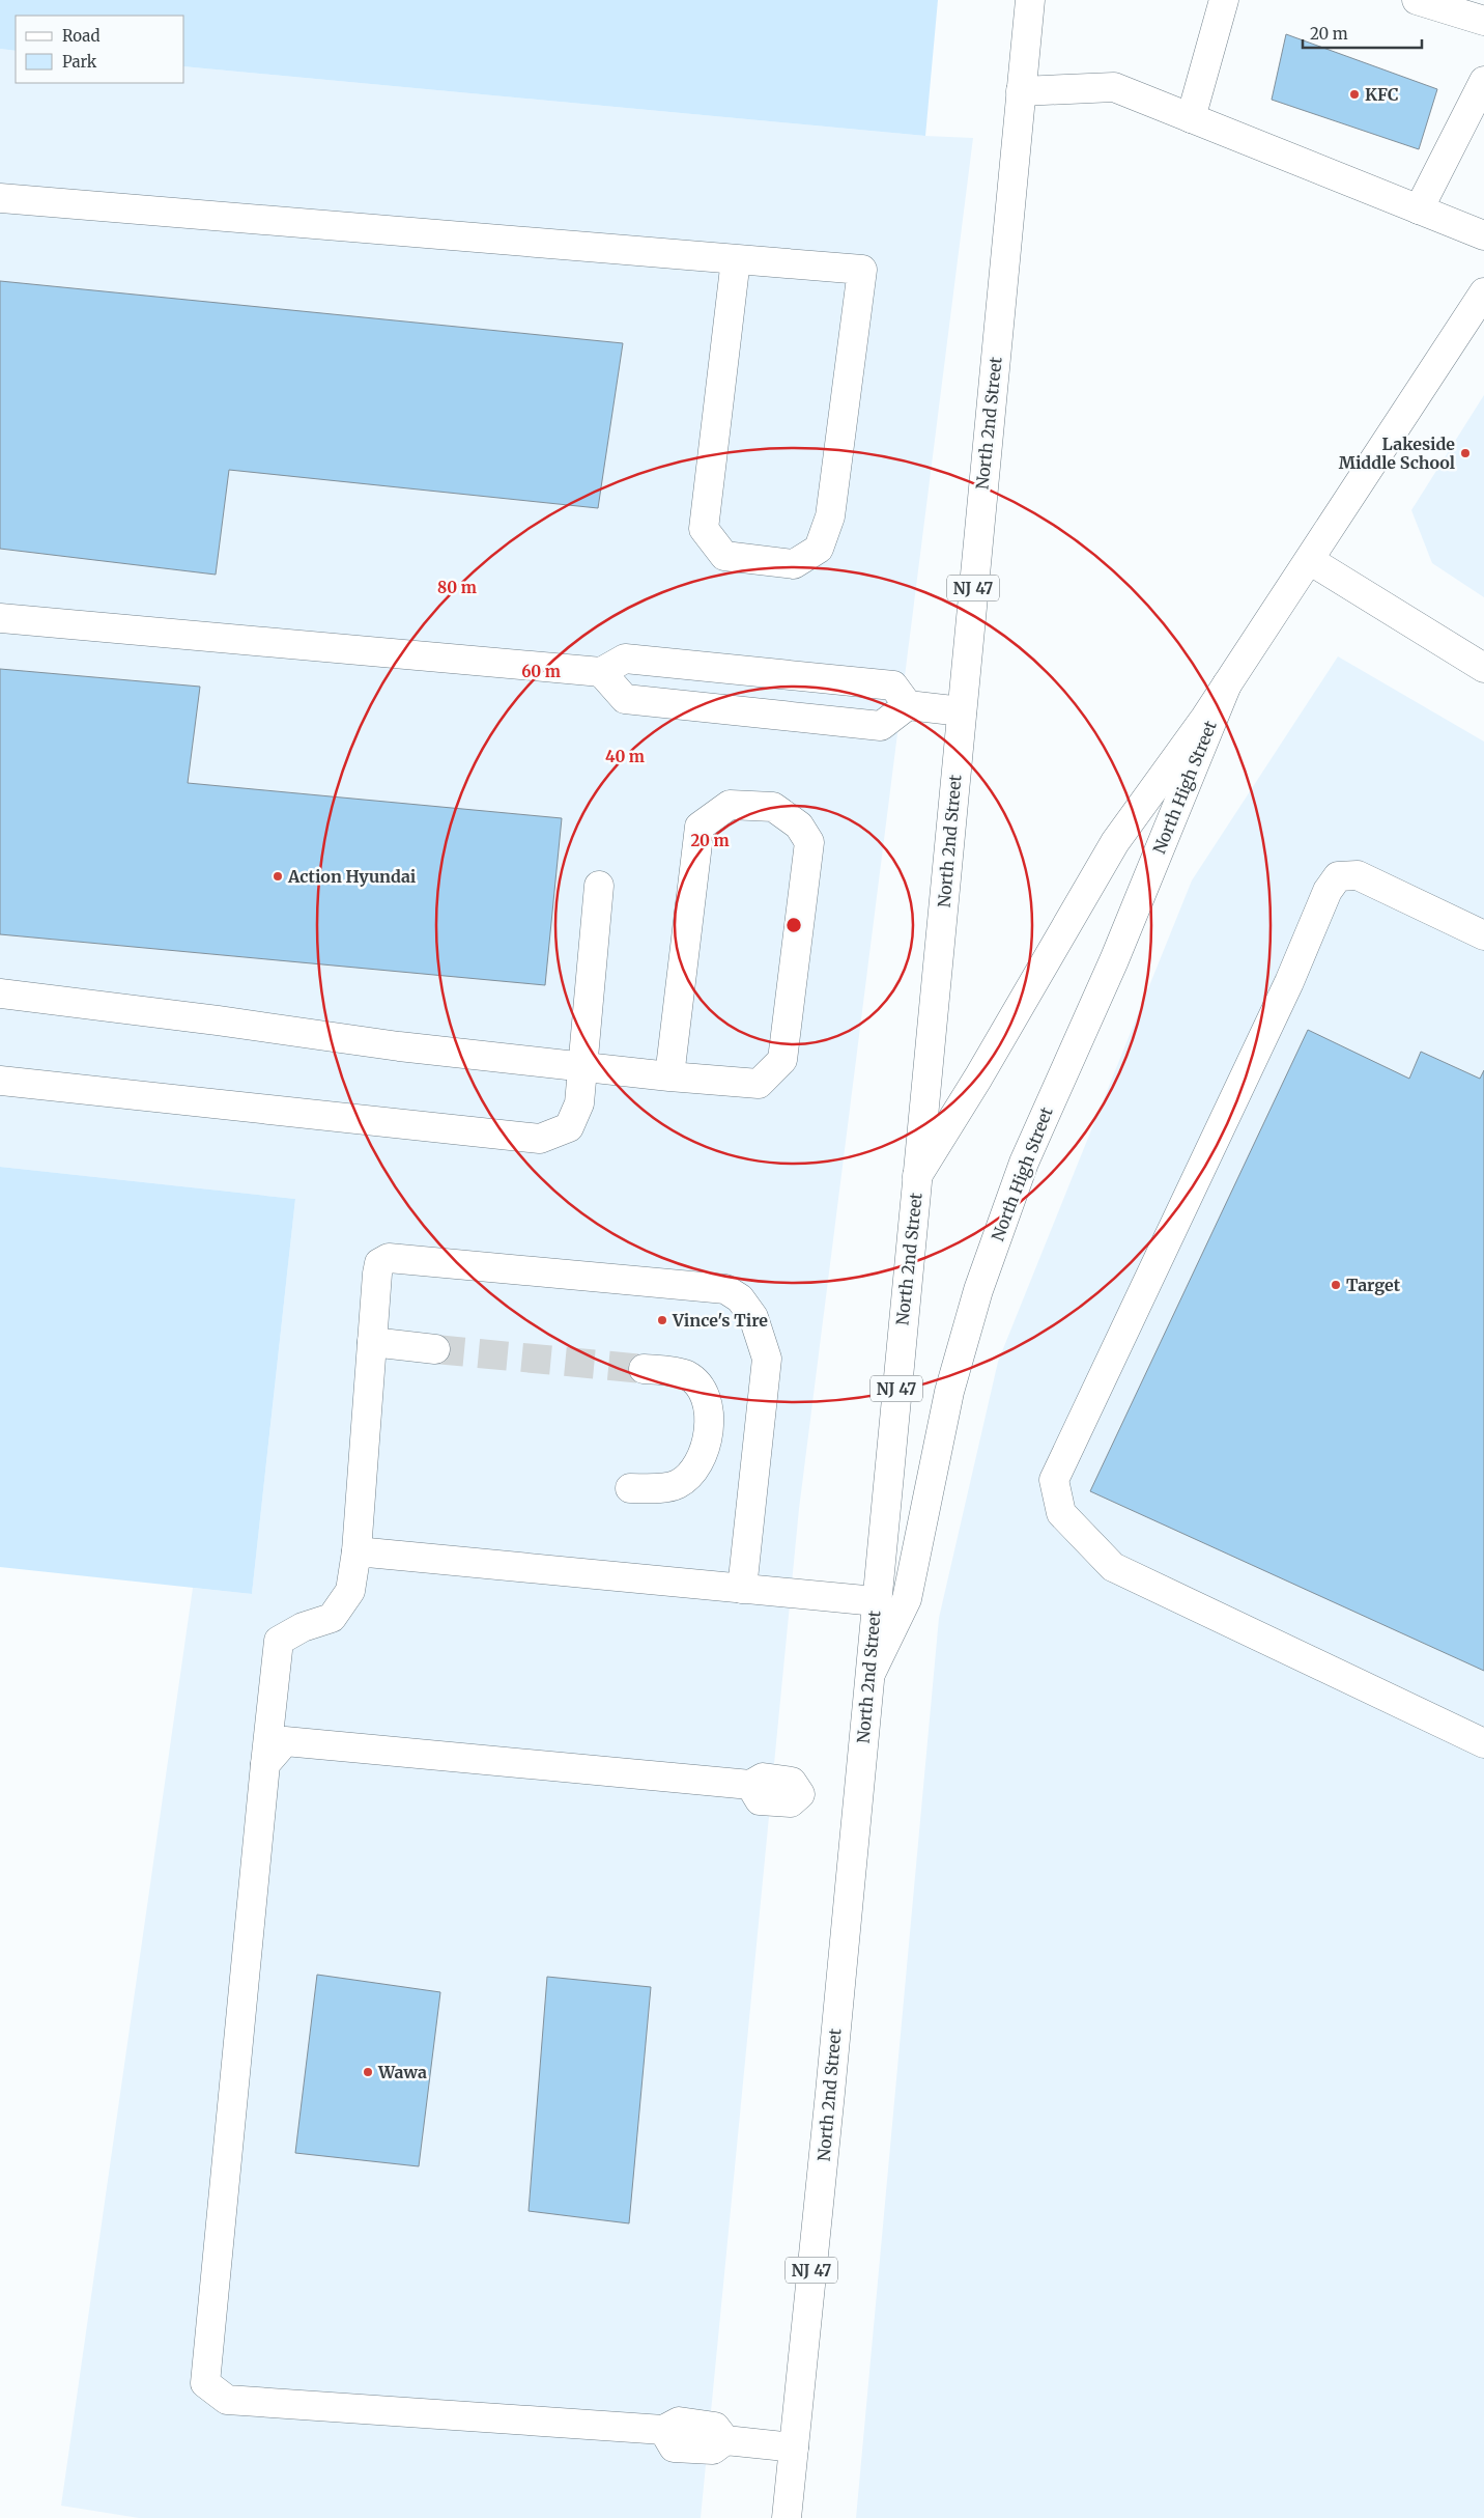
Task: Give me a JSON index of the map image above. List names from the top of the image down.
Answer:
{
  "streets": {
    "main road": ["North 2nd Street", "NJ 47", "North High Street"]
  },
  "crossings": [
    ["North 2nd Street", "North High Street"]
  ],
  "places": [
    "KFC",
    "Lakeside Middle School",
    "Action Hyundai",
    "Target",
    "Vince's Tire",
    "Wawa"
  ],
  "legend": ["Road", "Park"],
  "scale_bar": "20 m",
  "rings": [
    "80 m",
    "60 m",
    "40 m",
    "20 m"
  ]
}
